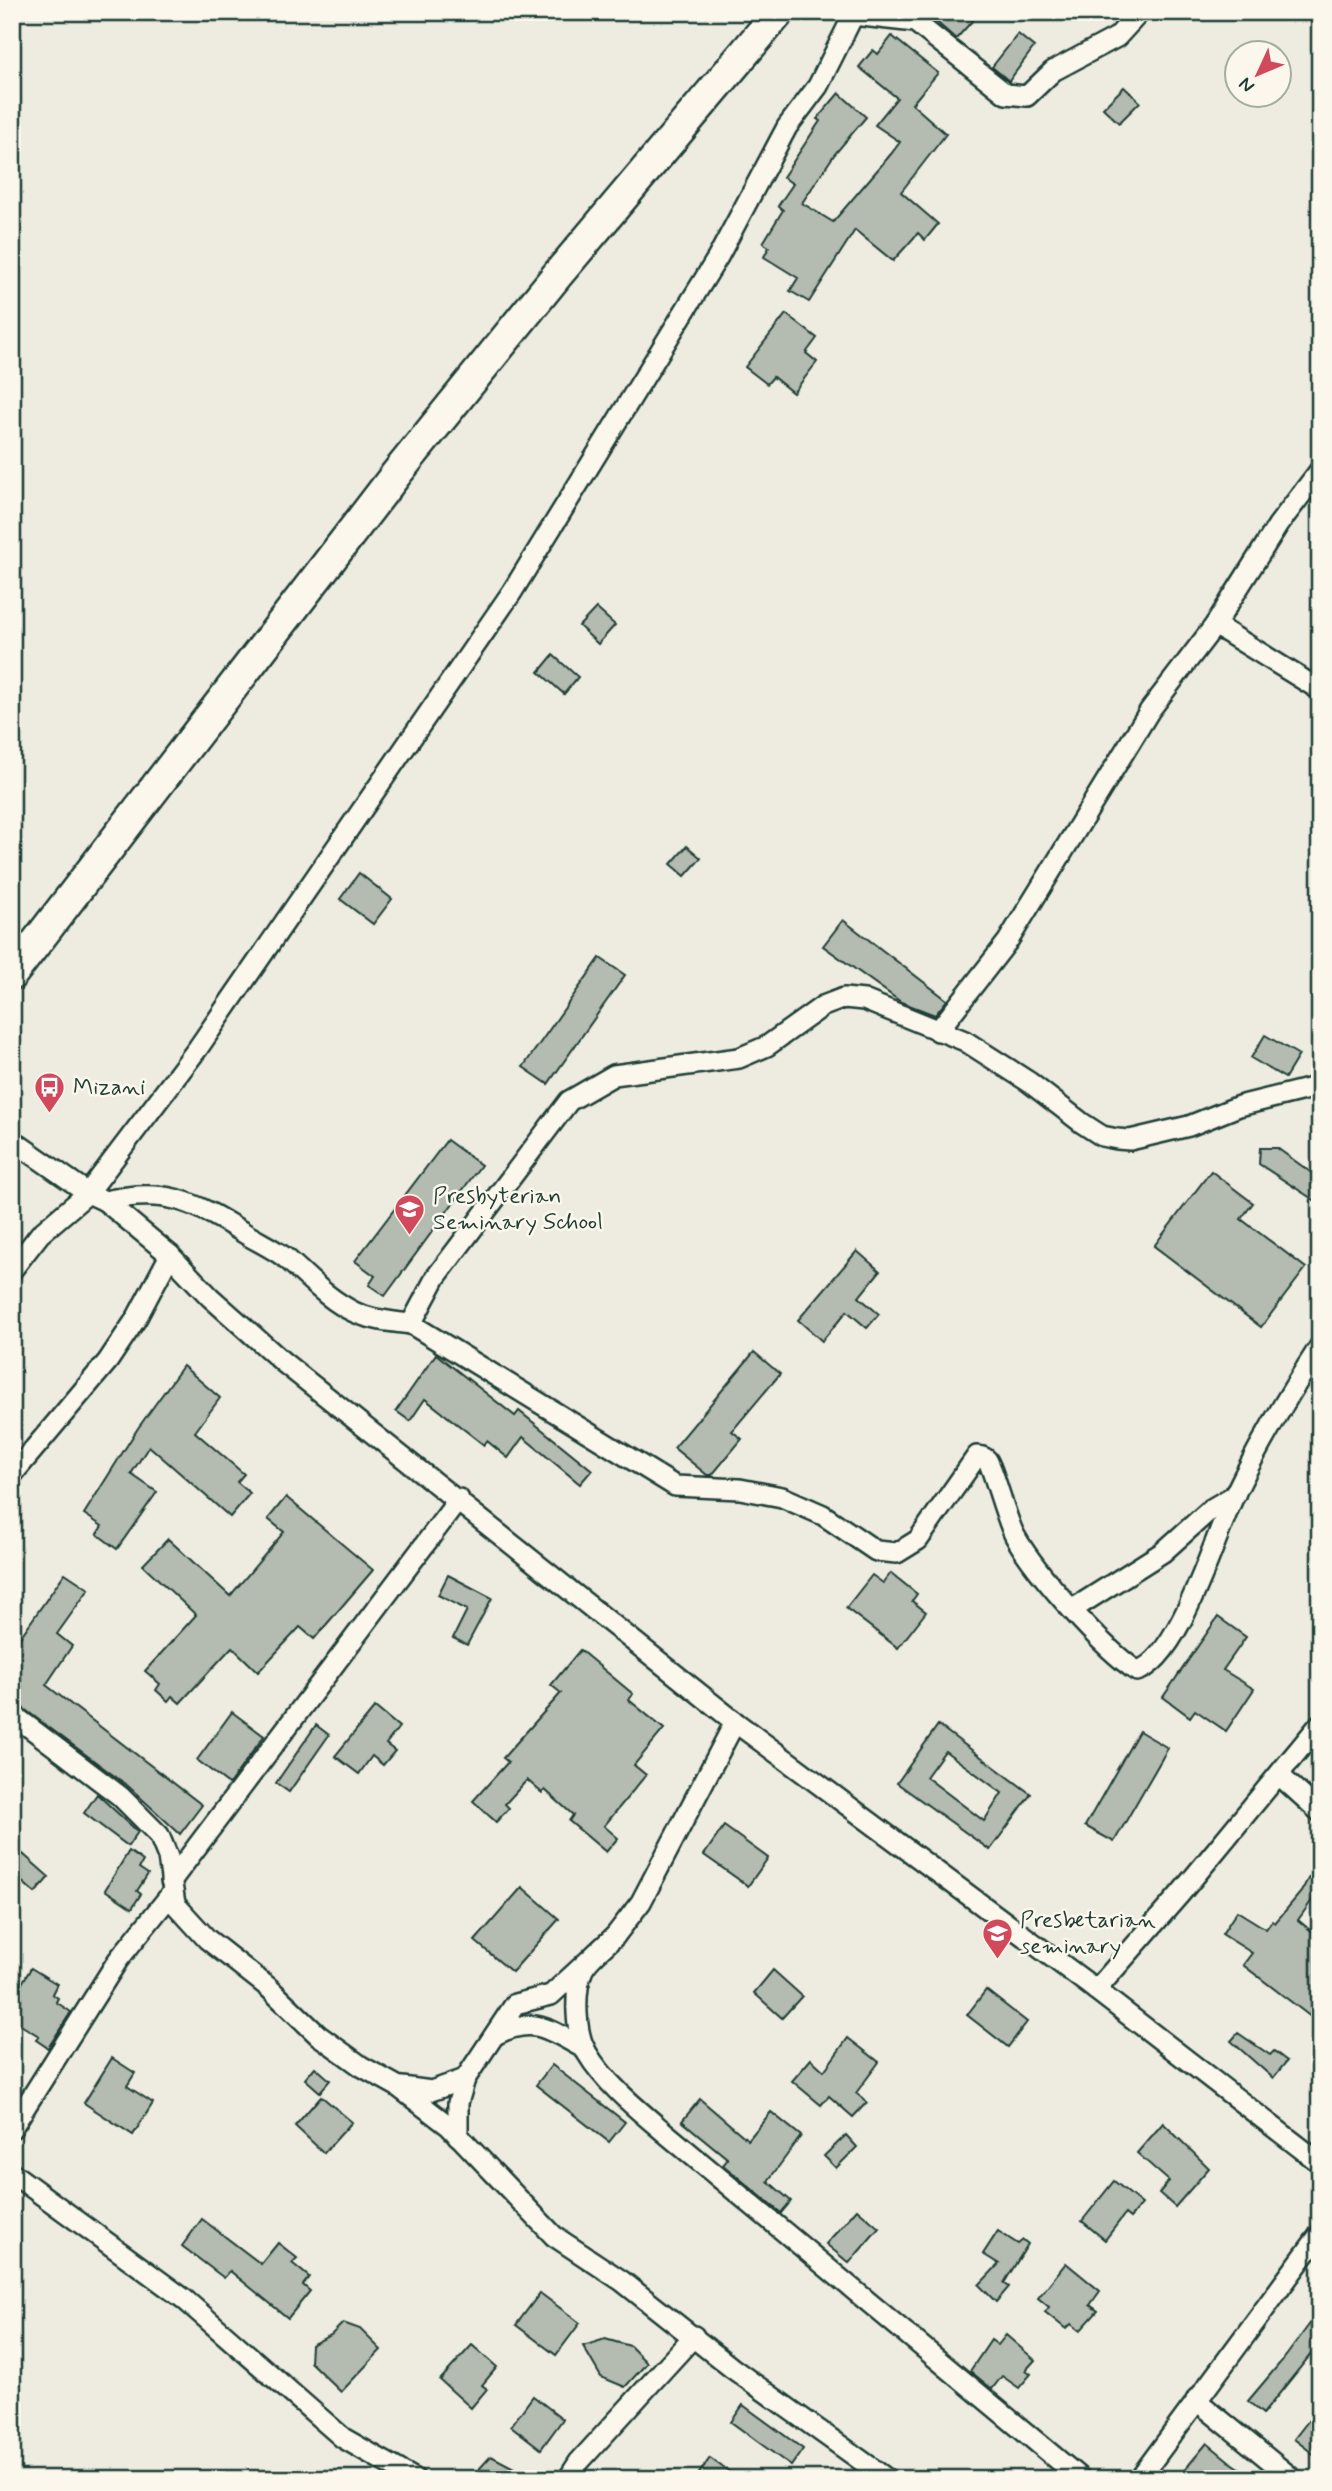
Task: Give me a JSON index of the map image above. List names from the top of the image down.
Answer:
{
  "places": {
    "bus stop": ["Mizani"],
    "school or university": ["Presbyterian Seminary School", "Presbetarian seminary"]
  },
  "north": "bottom left"
}
